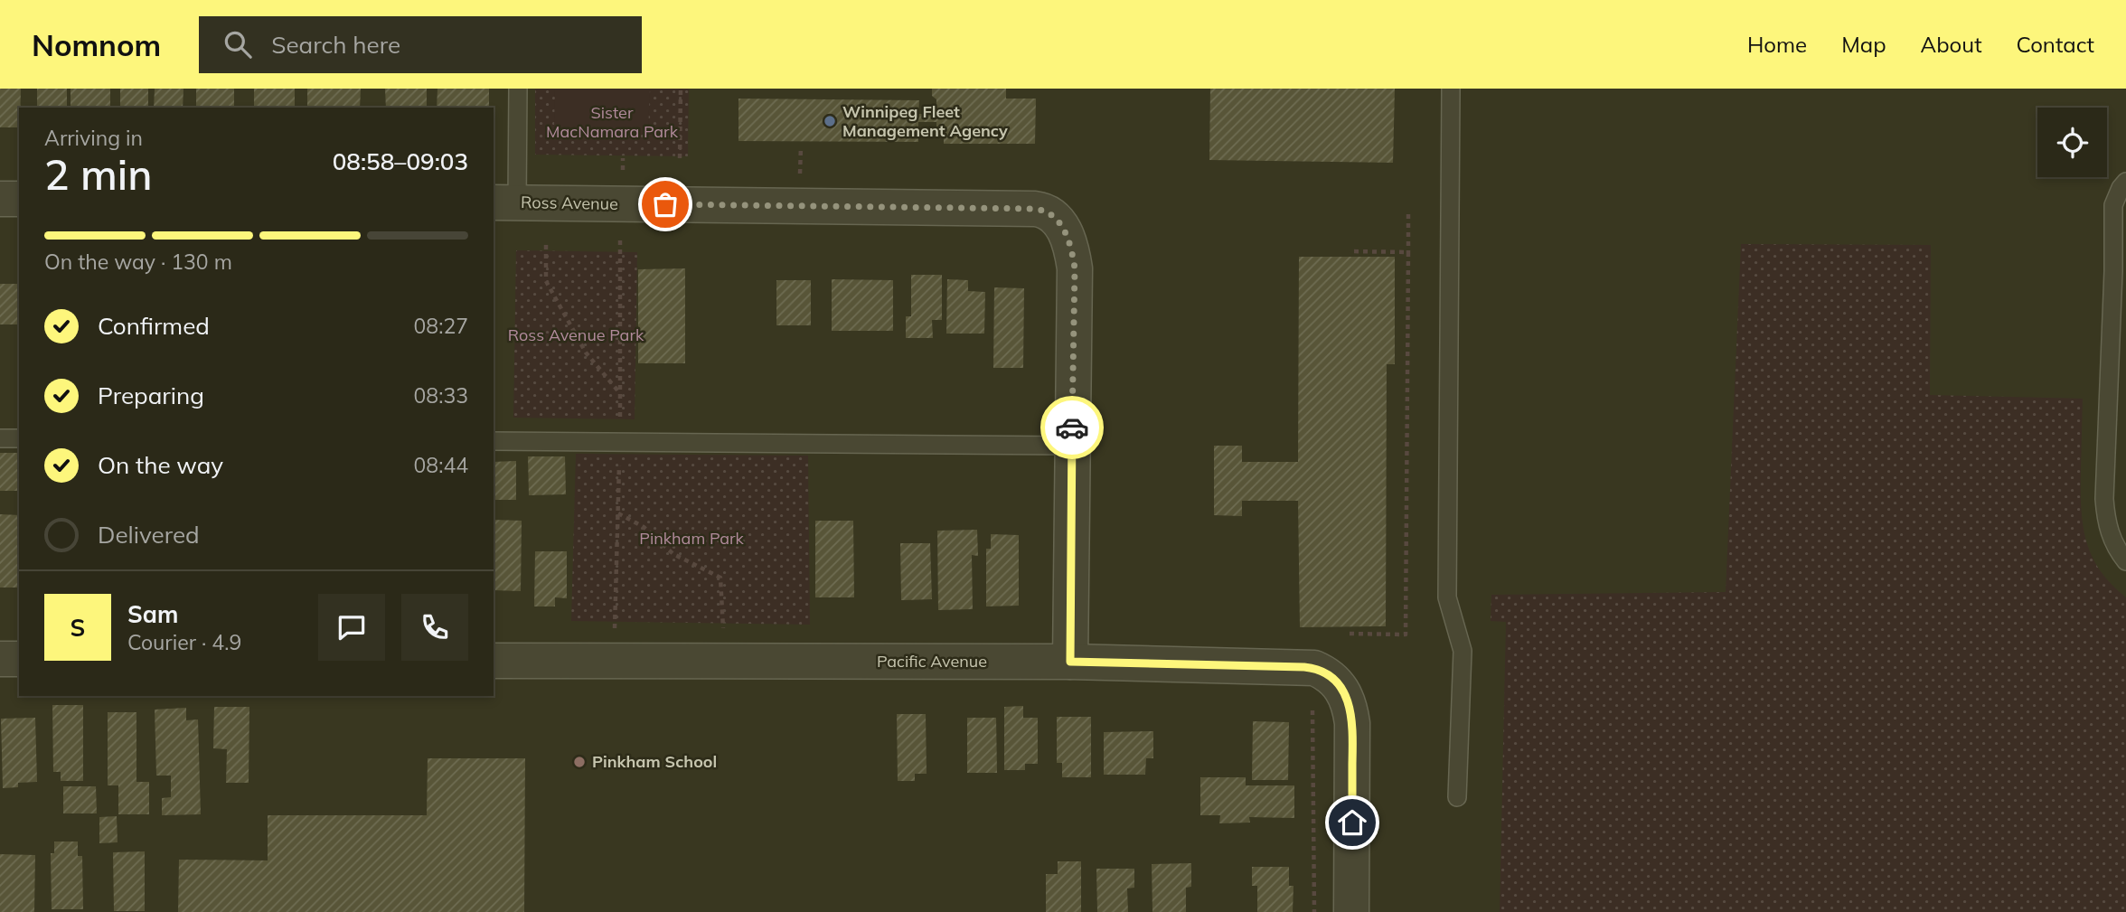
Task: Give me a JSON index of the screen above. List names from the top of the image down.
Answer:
{
  "streets": {
    "street": ["Ross Avenue", "Pacific Avenue"]
  },
  "parks": ["Sister MacNamara Park", "Ross Avenue Park", "Pinkham Park"],
  "places": ["Winnipeg Fleet Management Agency", "Pinkham School"],
  "page": {
    "header": "Nomnom",
    "search": "Search here",
    "nav": [
      "Home",
      "Map",
      "About",
      "Contact"
    ],
    "heading": ["2 min", "Arriving in", "08:58–09:03"],
    "panel": ["Sam", "Courier · 4.9"],
    "bar": "On the way · 130 m",
    "list": [
      ["Confirmed", "08:27"],
      ["Preparing", "08:33"],
      ["On the way", "08:44"],
      "Delivered"
    ],
    "round": "S"
  }
}
